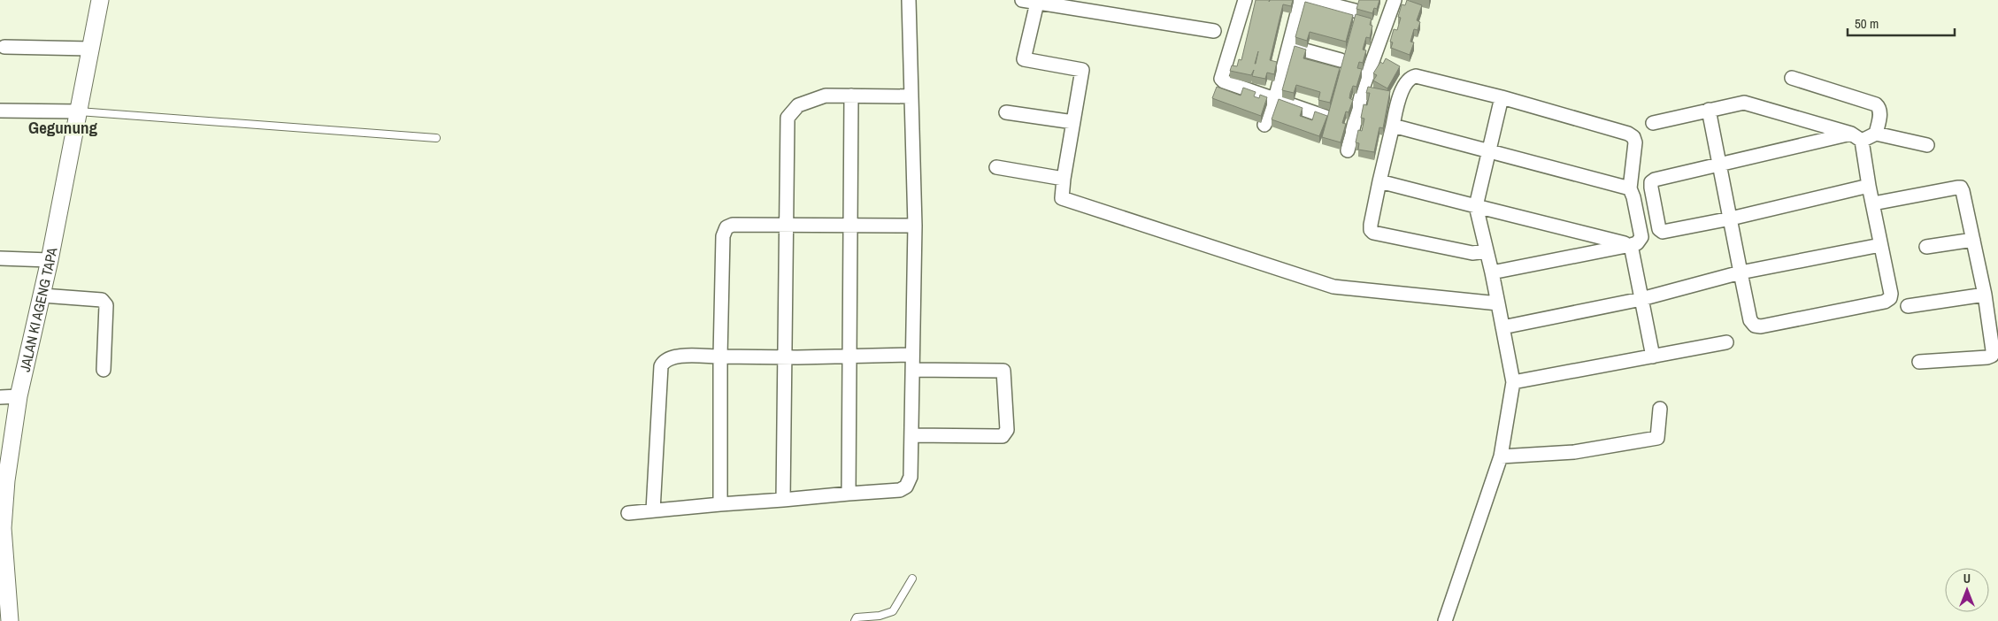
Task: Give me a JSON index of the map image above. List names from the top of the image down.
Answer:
{
  "streets": {
    "street": ["JALAN KI AGENG TAPA"]
  },
  "districts": ["Gegunung"],
  "scale_bar": "50 m",
  "north": "top"
}
